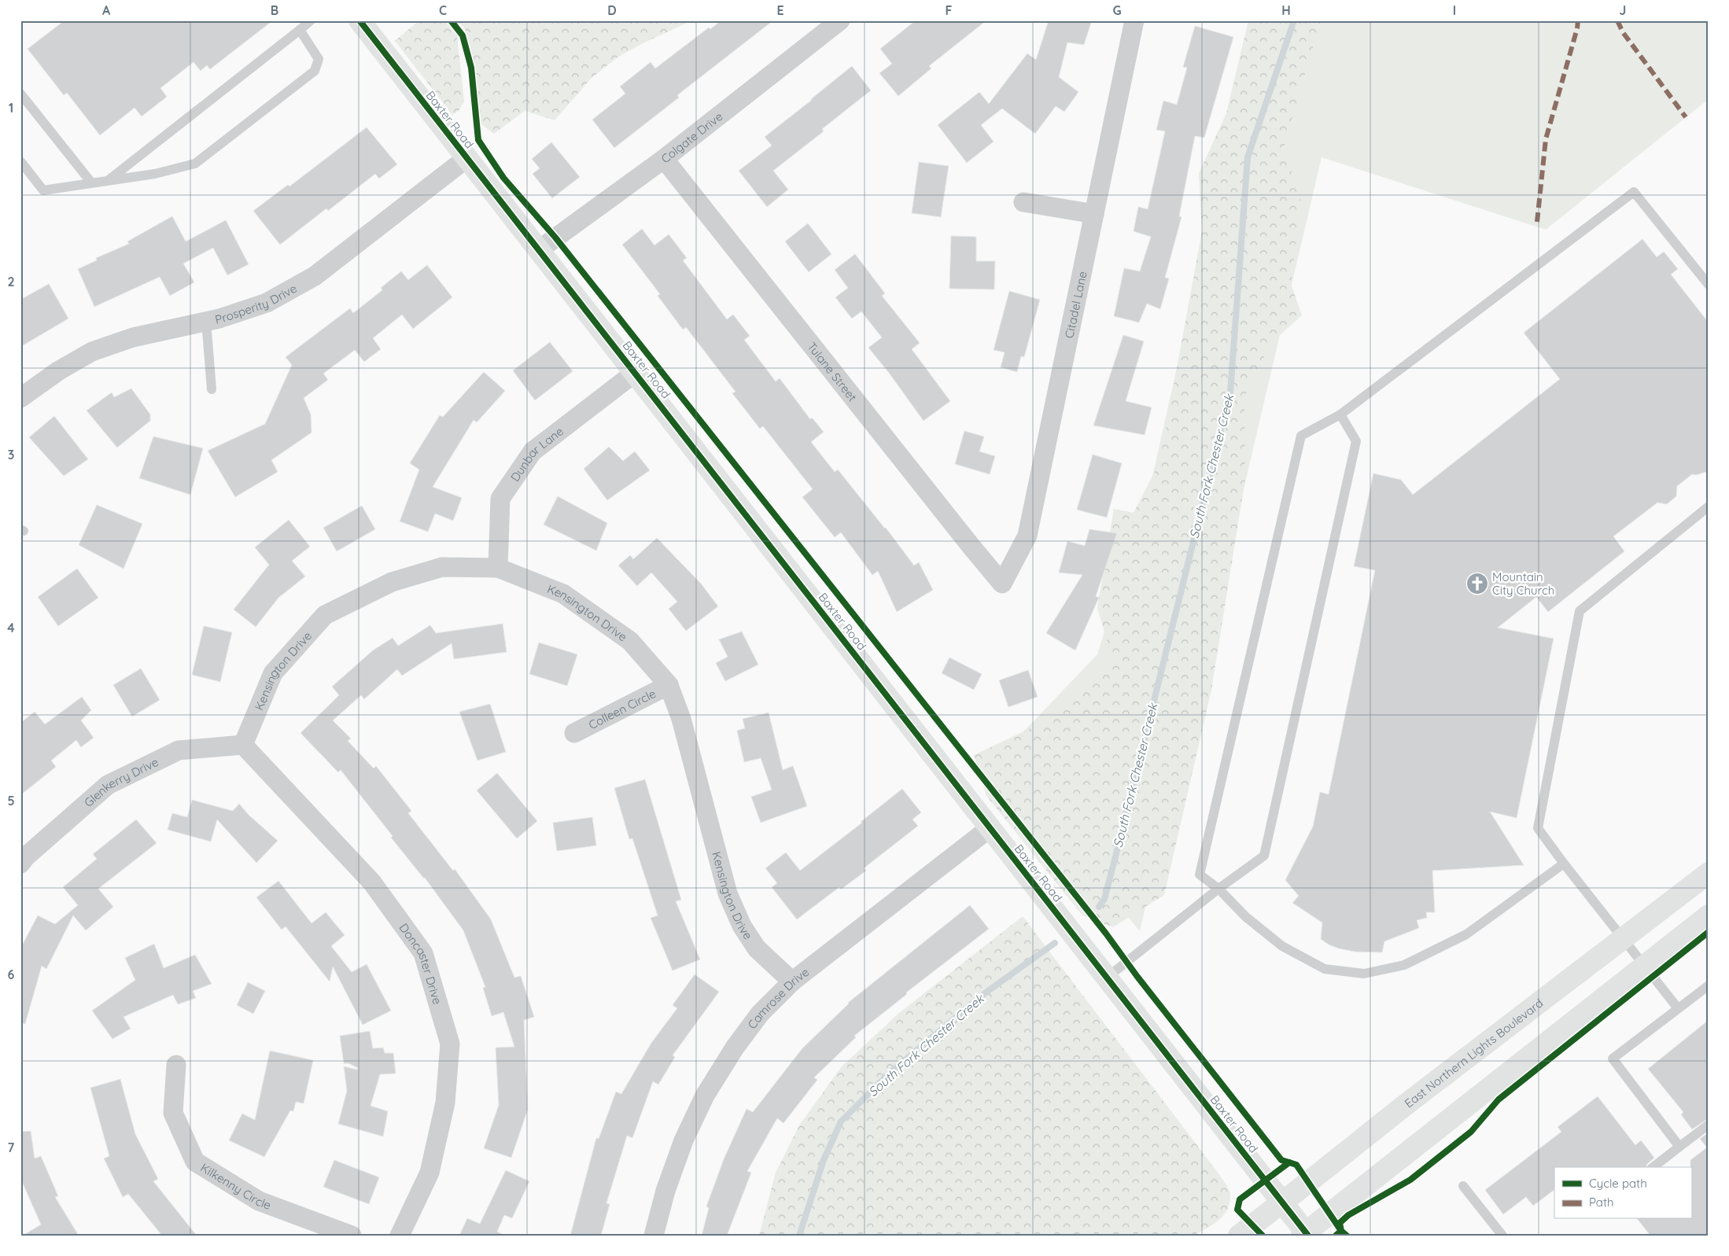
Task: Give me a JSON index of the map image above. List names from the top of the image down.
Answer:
{
  "streets": {
    "street": [
      "Baxter Road",
      "Colgate Drive",
      "Prosperity Drive",
      "Citadel Lane",
      "Tulane Street",
      "Dunbar Lane",
      "Kensington Drive",
      "Colleen Circle",
      "Glenkerry Drive",
      "Doncaster Drive",
      "Camrose Drive",
      "East Northern Lights Boulevard",
      "Kilkenny Circle"
    ]
  },
  "crossings": [
    ["Baxter Road", "Colgate Drive"],
    ["Baxter Road", "Prosperity Drive"],
    ["Baxter Road", "Dunbar Lane"],
    ["Baxter Road", "Camrose Drive"],
    ["Baxter Road", "East Northern Lights Boulevard"],
    ["Colgate Drive", "Tulane Street"],
    ["Citadel Lane", "Tulane Street"],
    ["Dunbar Lane", "Kensington Drive"],
    ["Kensington Drive", "Colleen Circle"],
    ["Kensington Drive", "Glenkerry Drive"],
    ["Kensington Drive", "Doncaster Drive"],
    ["Kensington Drive", "Camrose Drive"],
    ["Glenkerry Drive", "Doncaster Drive"]
  ],
  "water": ["South Fork Chester Creek"],
  "places": {
    "church": ["Mountain City Church"]
  },
  "legend": ["Cycle path", "Path"],
  "grid": {
    "columns": [
      "A",
      "B",
      "C",
      "D",
      "E",
      "F",
      "G",
      "H",
      "I",
      "J"
    ],
    "rows": [
      "1",
      "2",
      "3",
      "4",
      "5",
      "6",
      "7"
    ]
  }
}
